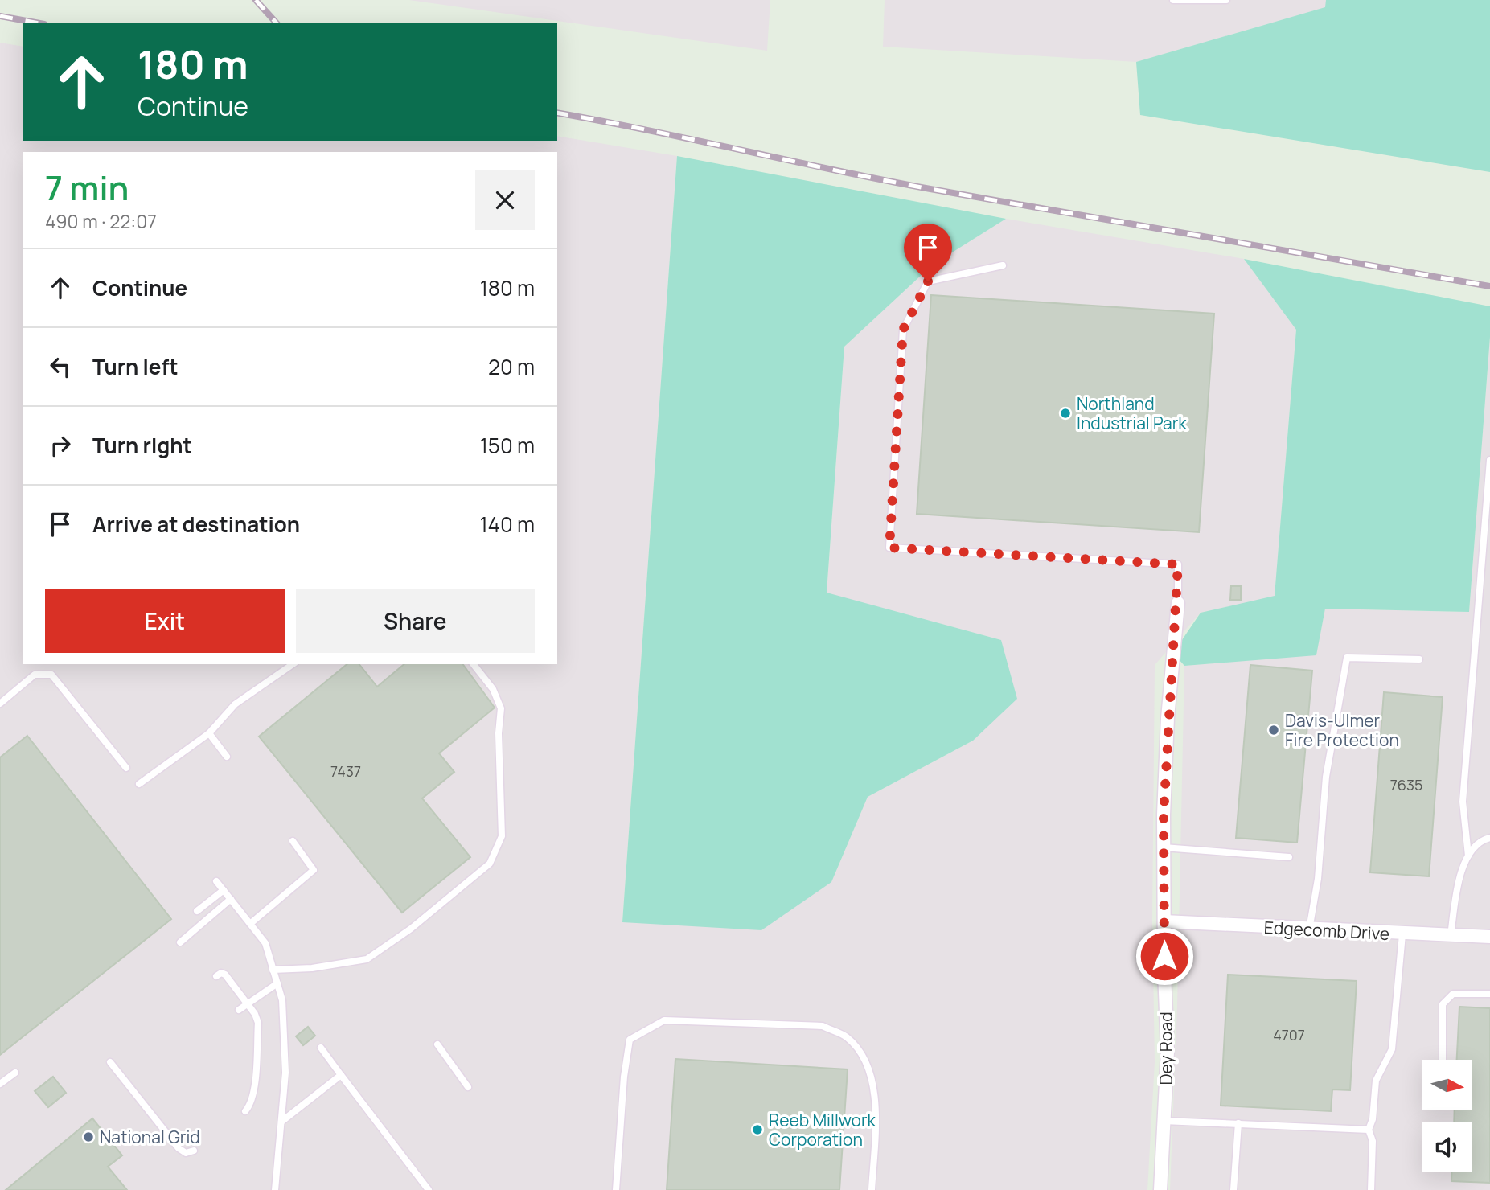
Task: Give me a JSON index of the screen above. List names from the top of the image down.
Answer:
{
  "streets": {
    "street": ["Edgecomb Drive", "Dey Road"]
  },
  "crossings": [
    ["Edgecomb Drive", "Dey Road"]
  ],
  "places": [
    "Northland Industrial Park",
    "Davis-Ulmer Fire Protection",
    "Reeb Millwork Corporation",
    "National Grid"
  ],
  "house_numbers": ["7437", "7635", "4707"],
  "north": "right",
  "page": {
    "turn": ["180 m", "Continue"],
    "heading": ["7 min", "490 m · 22:07"],
    "list": [
      {
        "name": "Continue",
        "value": "180 m"
      },
      {
        "name": "Turn left",
        "value": "20 m"
      },
      {
        "name": "Turn right",
        "value": "150 m"
      },
      {
        "name": "Arrive at destination",
        "value": "140 m"
      }
    ],
    "buttons": ["Exit", "Share"]
  }
}
